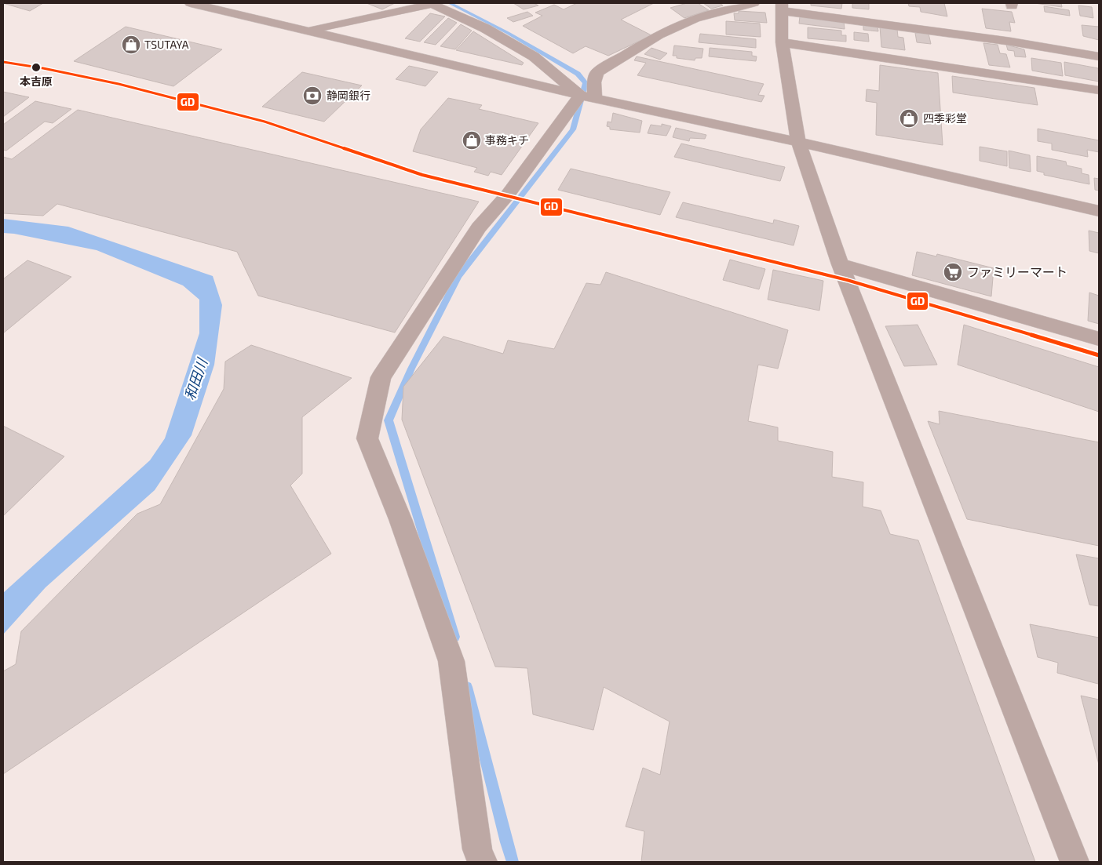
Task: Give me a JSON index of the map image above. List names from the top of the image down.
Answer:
{
  "water": ["和田川"],
  "places": {
    "shop": ["TSUTAYA", "四季彩堂", "事務キチ"],
    "other": ["本吉原"],
    "bank": ["静岡銀行"],
    "supermarket": ["ファミリーマート"]
  },
  "lines": ["transit line GD"]
}
